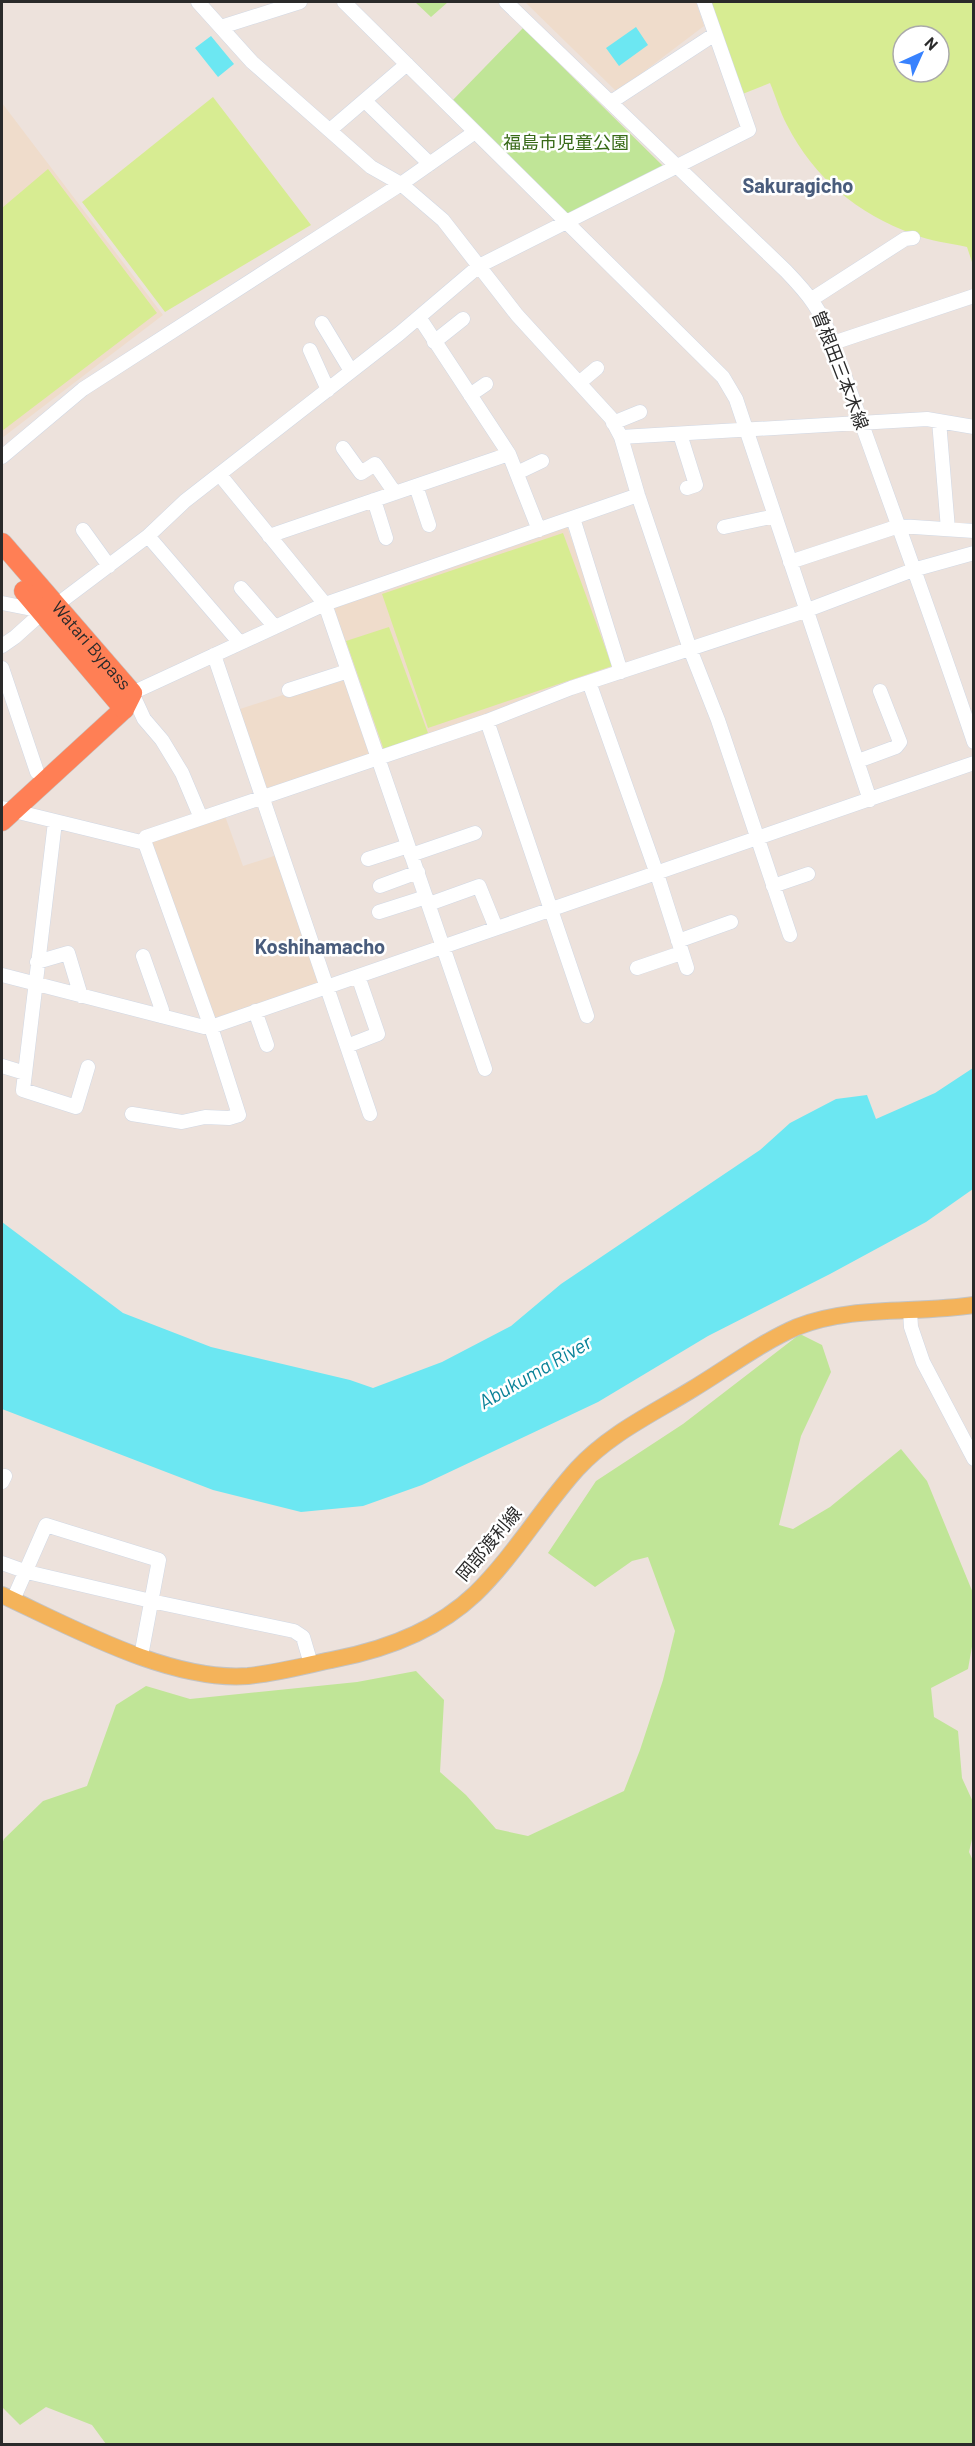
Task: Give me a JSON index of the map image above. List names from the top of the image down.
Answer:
{
  "streets": {
    "highway": ["Watari Bypass"],
    "main road": ["岡部渡利線"],
    "street": ["曽根田三本木線"]
  },
  "districts": ["Sakuragicho", "Koshihamacho"],
  "water": ["Abukuma River"],
  "parks": ["福島市児童公園"],
  "north": "top right"
}
